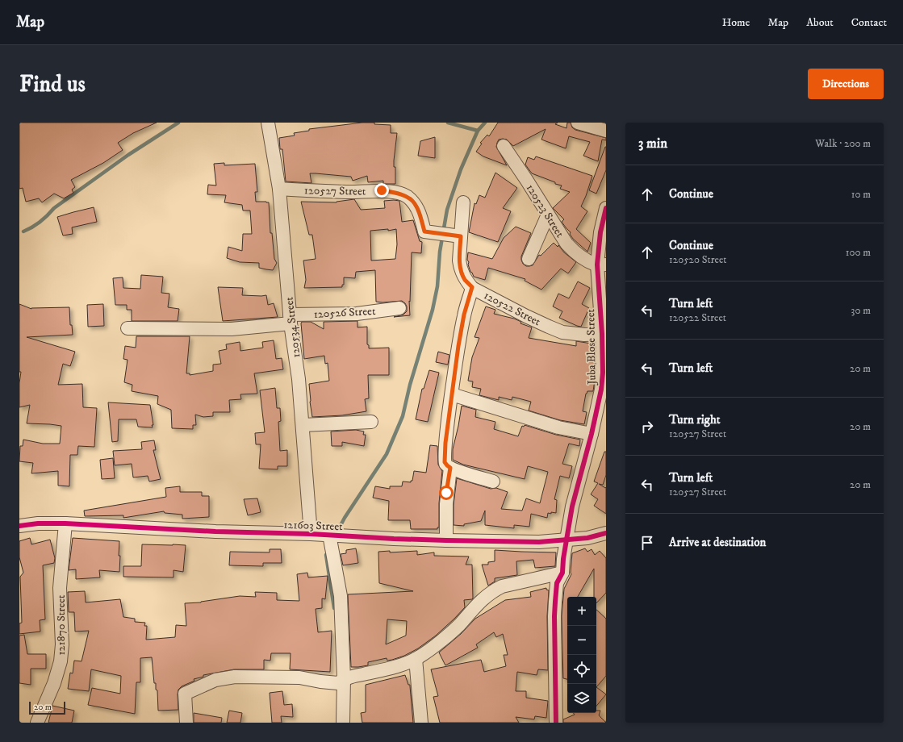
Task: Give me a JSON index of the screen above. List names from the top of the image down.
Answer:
{
  "streets": {
    "street": [
      "120527 Street",
      "120523 Street",
      "120522 Street",
      "120526 Street",
      "120534 Street",
      "Juba Blose Street",
      "121603 Street",
      "121870 Street"
    ]
  },
  "crossings": [
    ["120527 Street", "120522 Street"],
    ["120527 Street", "120534 Street"],
    ["120523 Street", "Juba Blose Street"],
    ["120522 Street", "Juba Blose Street"],
    ["120526 Street", "120534 Street"],
    ["120534 Street", "121603 Street"],
    ["Juba Blose Street", "121603 Street"],
    ["121603 Street", "121870 Street"]
  ],
  "scale_bar": "20 m",
  "page": {
    "header": "Map",
    "nav": [
      "Home",
      "Map",
      "About",
      "Contact"
    ],
    "buttons": "Directions",
    "title": "Find us",
    "heading": ["3 min", "Walk · 200 m"],
    "list": [
      ["Continue", "10 m"],
      ["Continue", "120520 Street", "100 m"],
      ["Turn left", "120522 Street", "30 m"],
      ["Turn left", "20 m"],
      ["Turn right", "120527 Street", "20 m"],
      ["Turn left", "120527 Street", "20 m"],
      "Arrive at destination"
    ],
    "map_buttons": ["+", "−"],
    "scale": "20 m"
  }
}
